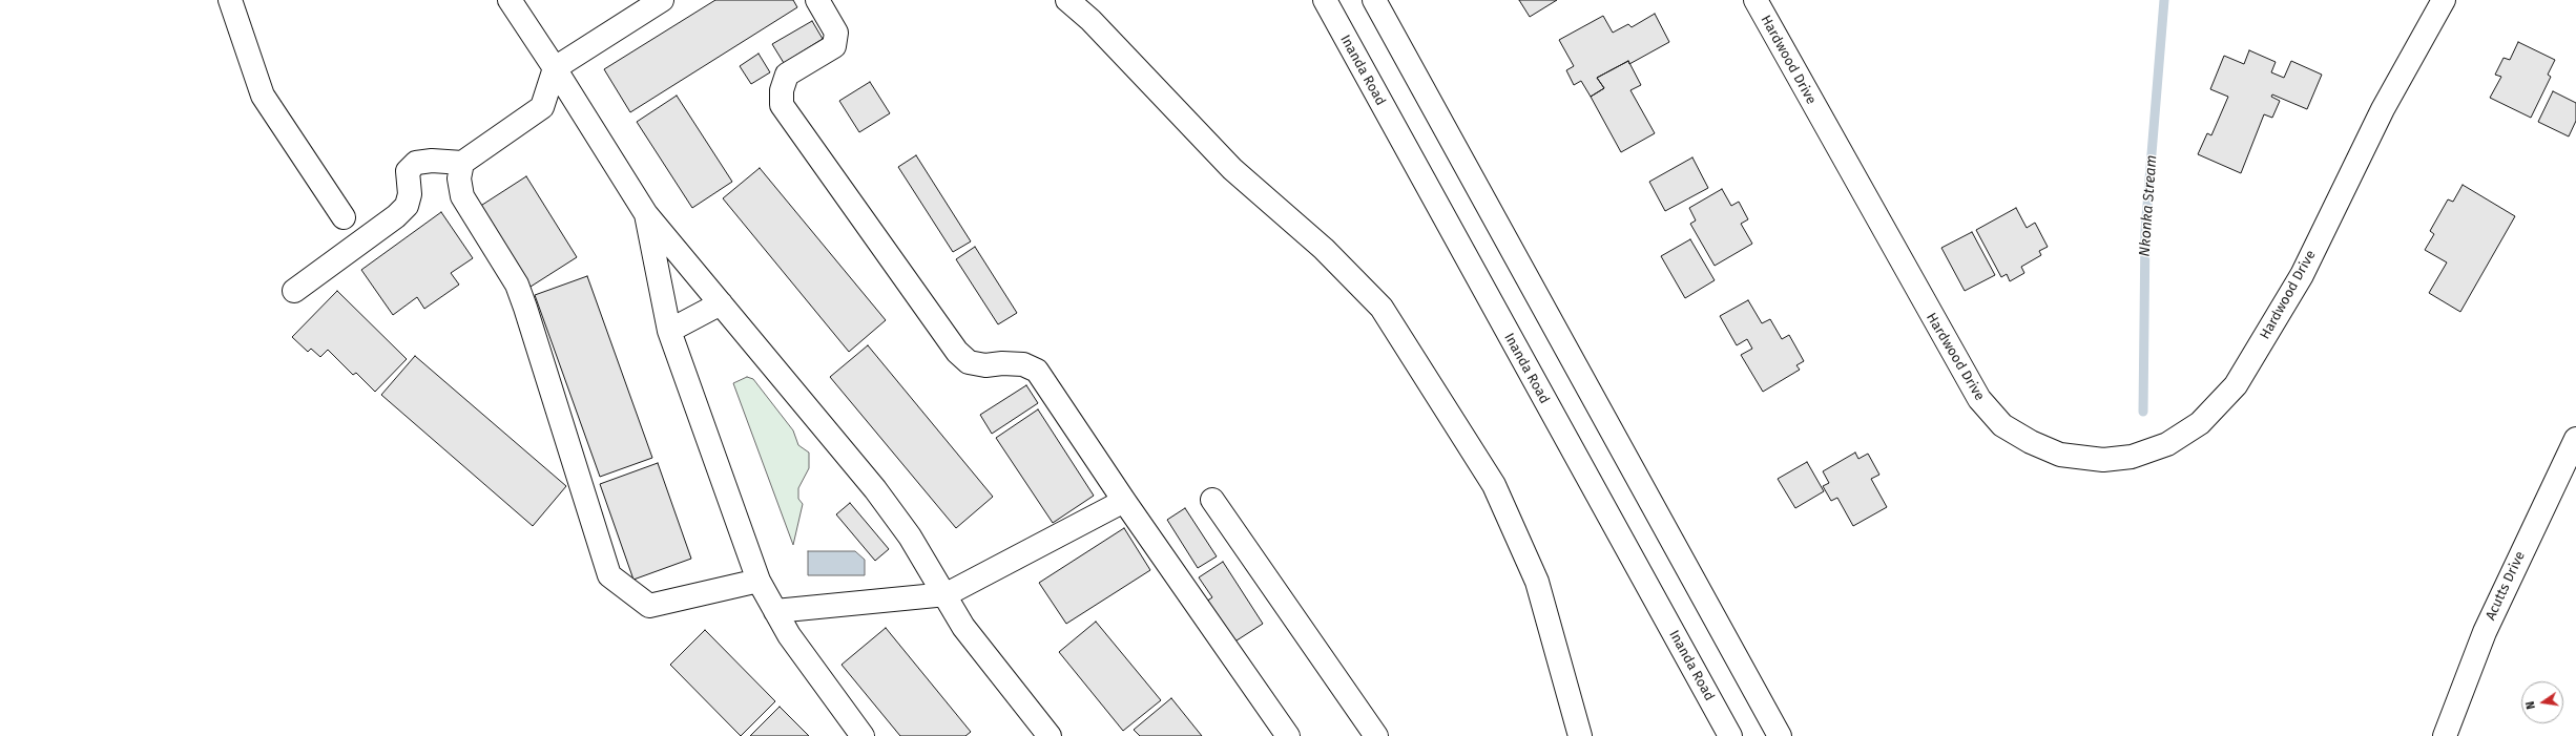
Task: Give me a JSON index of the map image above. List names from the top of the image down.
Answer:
{
  "streets": {
    "street": ["Hardwood Drive", "Inanda Road", "Acutts Drive"]
  },
  "water": ["Nkonka Stream"],
  "north": "left"
}
